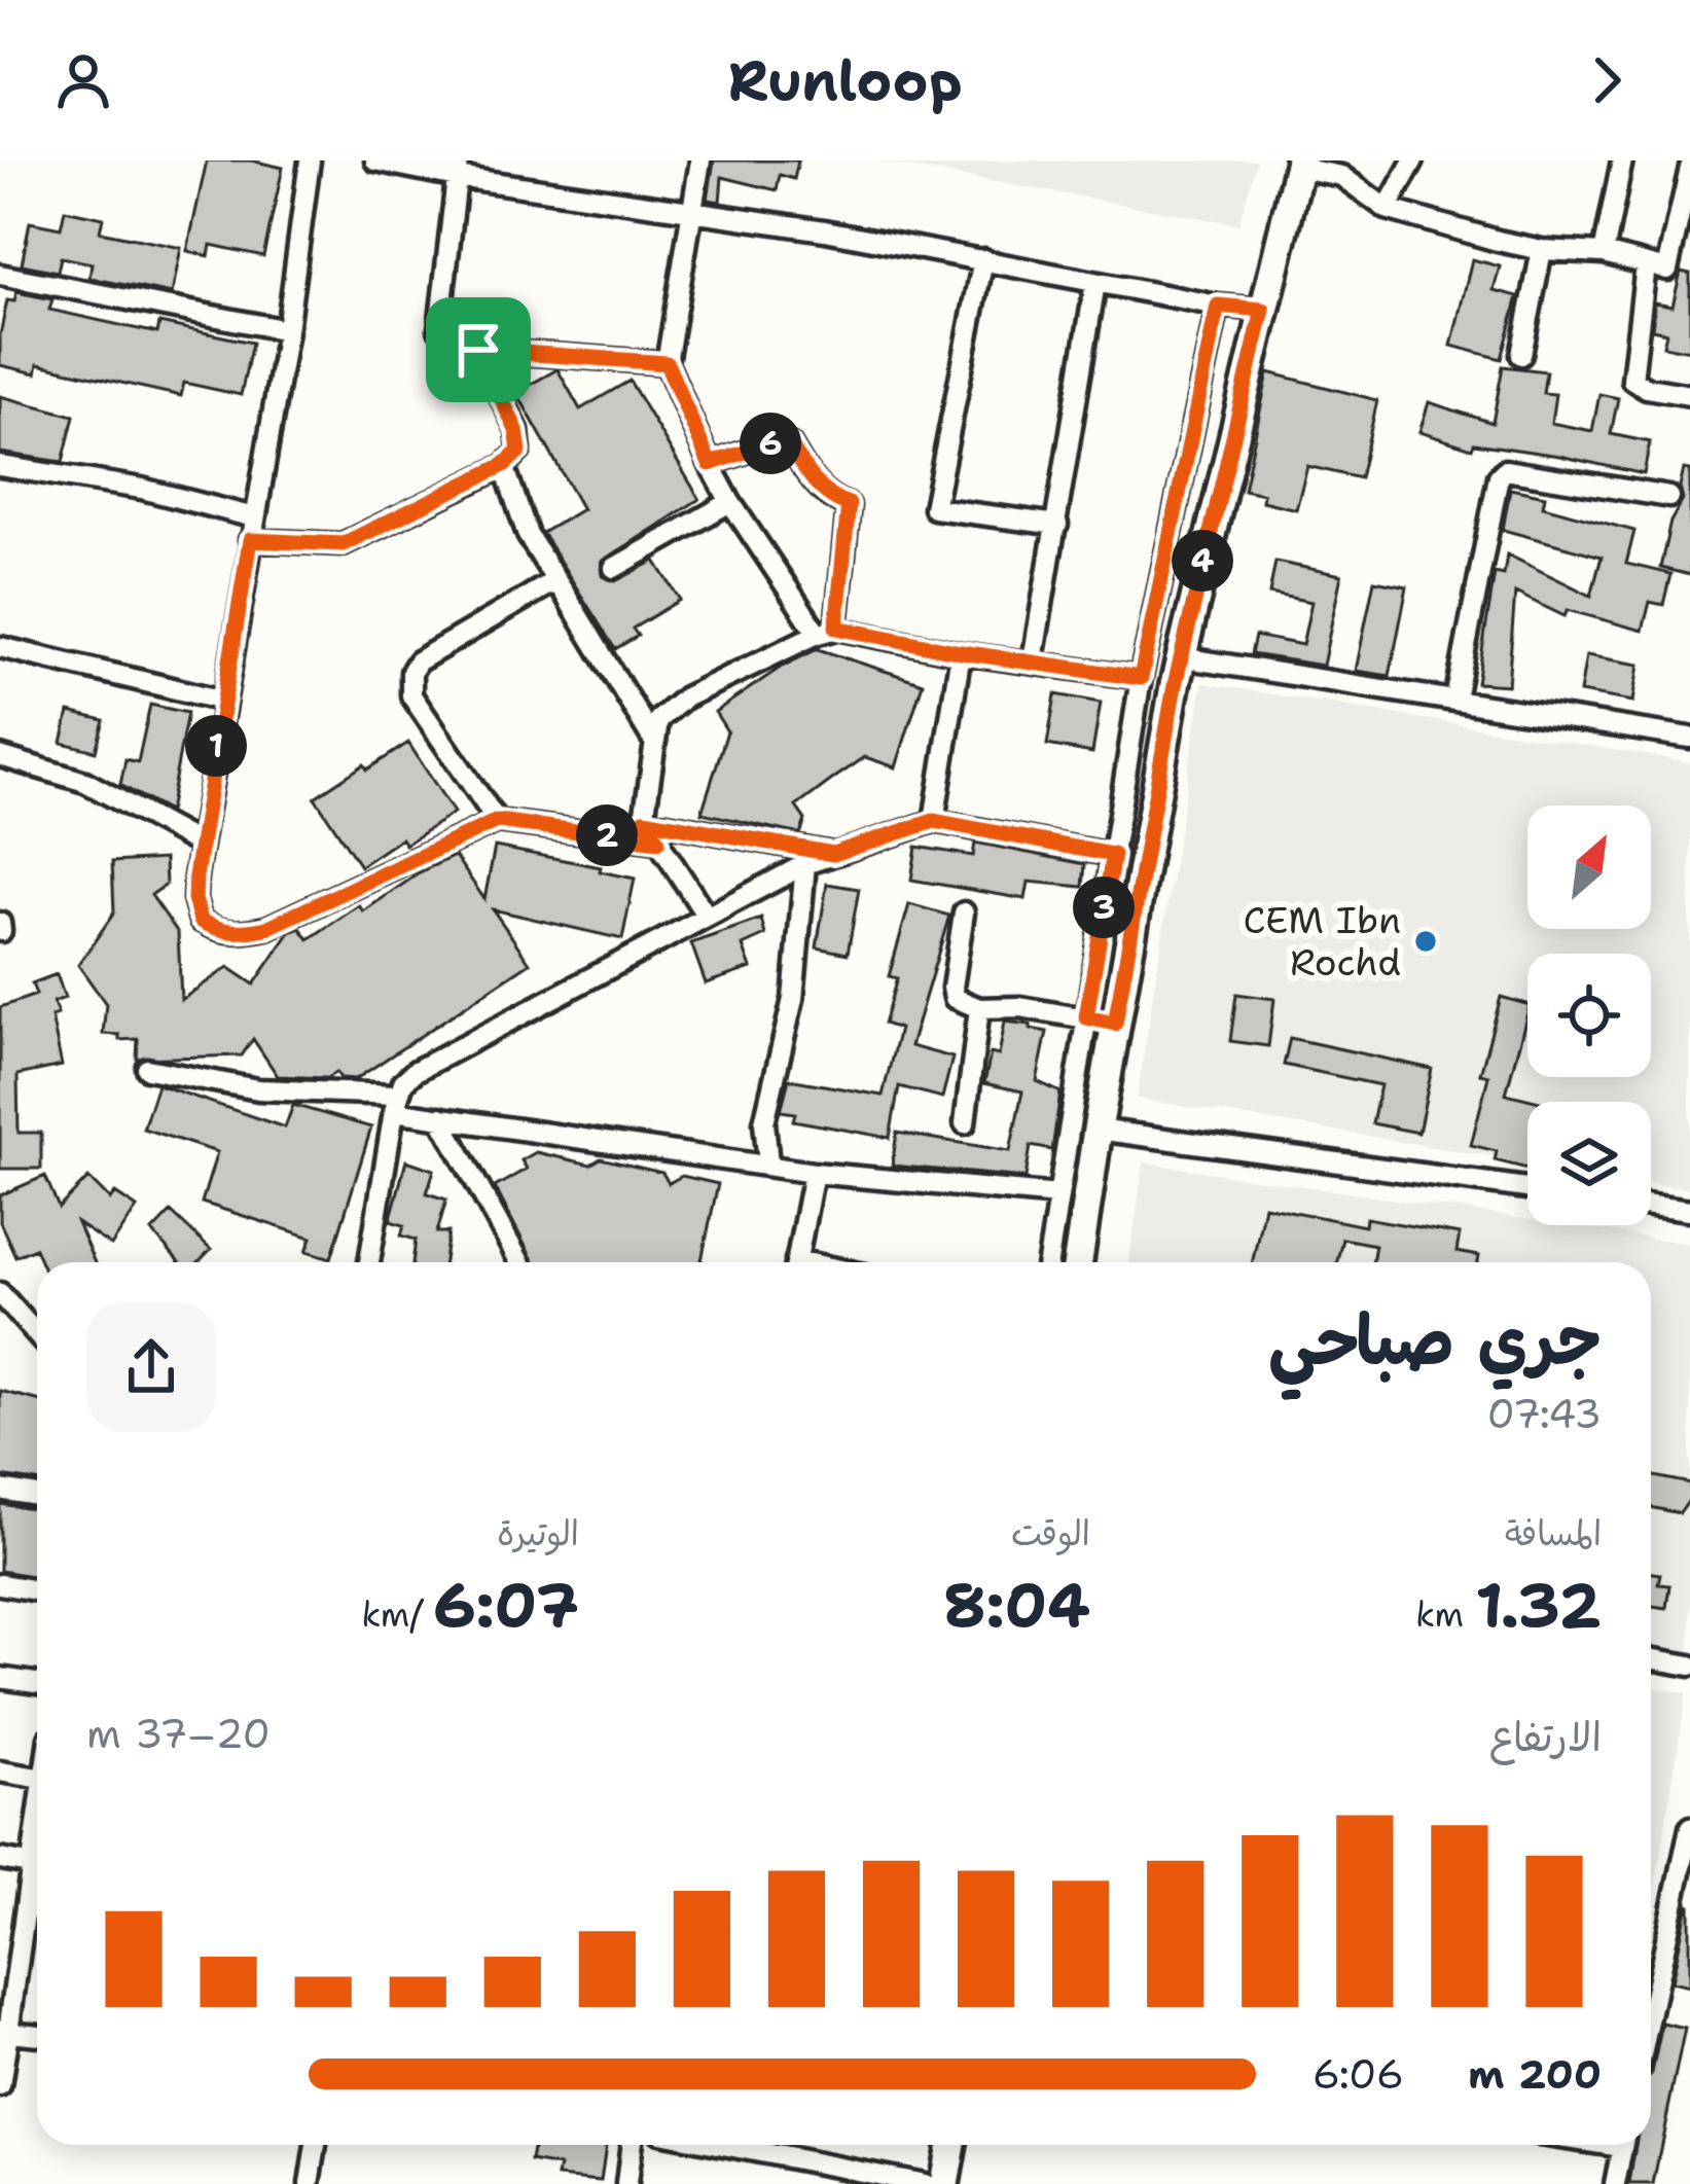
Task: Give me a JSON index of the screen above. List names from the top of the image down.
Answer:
{
  "places": ["CEM Ibn Rochd"],
  "north": "top right",
  "page": {
    "header": "Runloop",
    "pins": [
      "6",
      "4",
      "1",
      "2",
      "3"
    ],
    "heading": ["جري صباحي", "07:43"],
    "stats": [
      ["المسافة", "1.32 km"],
      ["الوقت", "8:04"],
      ["الوتيرة", "6:07 /km"]
    ],
    "chart": ["الارتفاع", "20–37 m"],
    "list": [
      {
        "name": "200 m",
        "note": "6:06"
      }
    ]
  }
}
